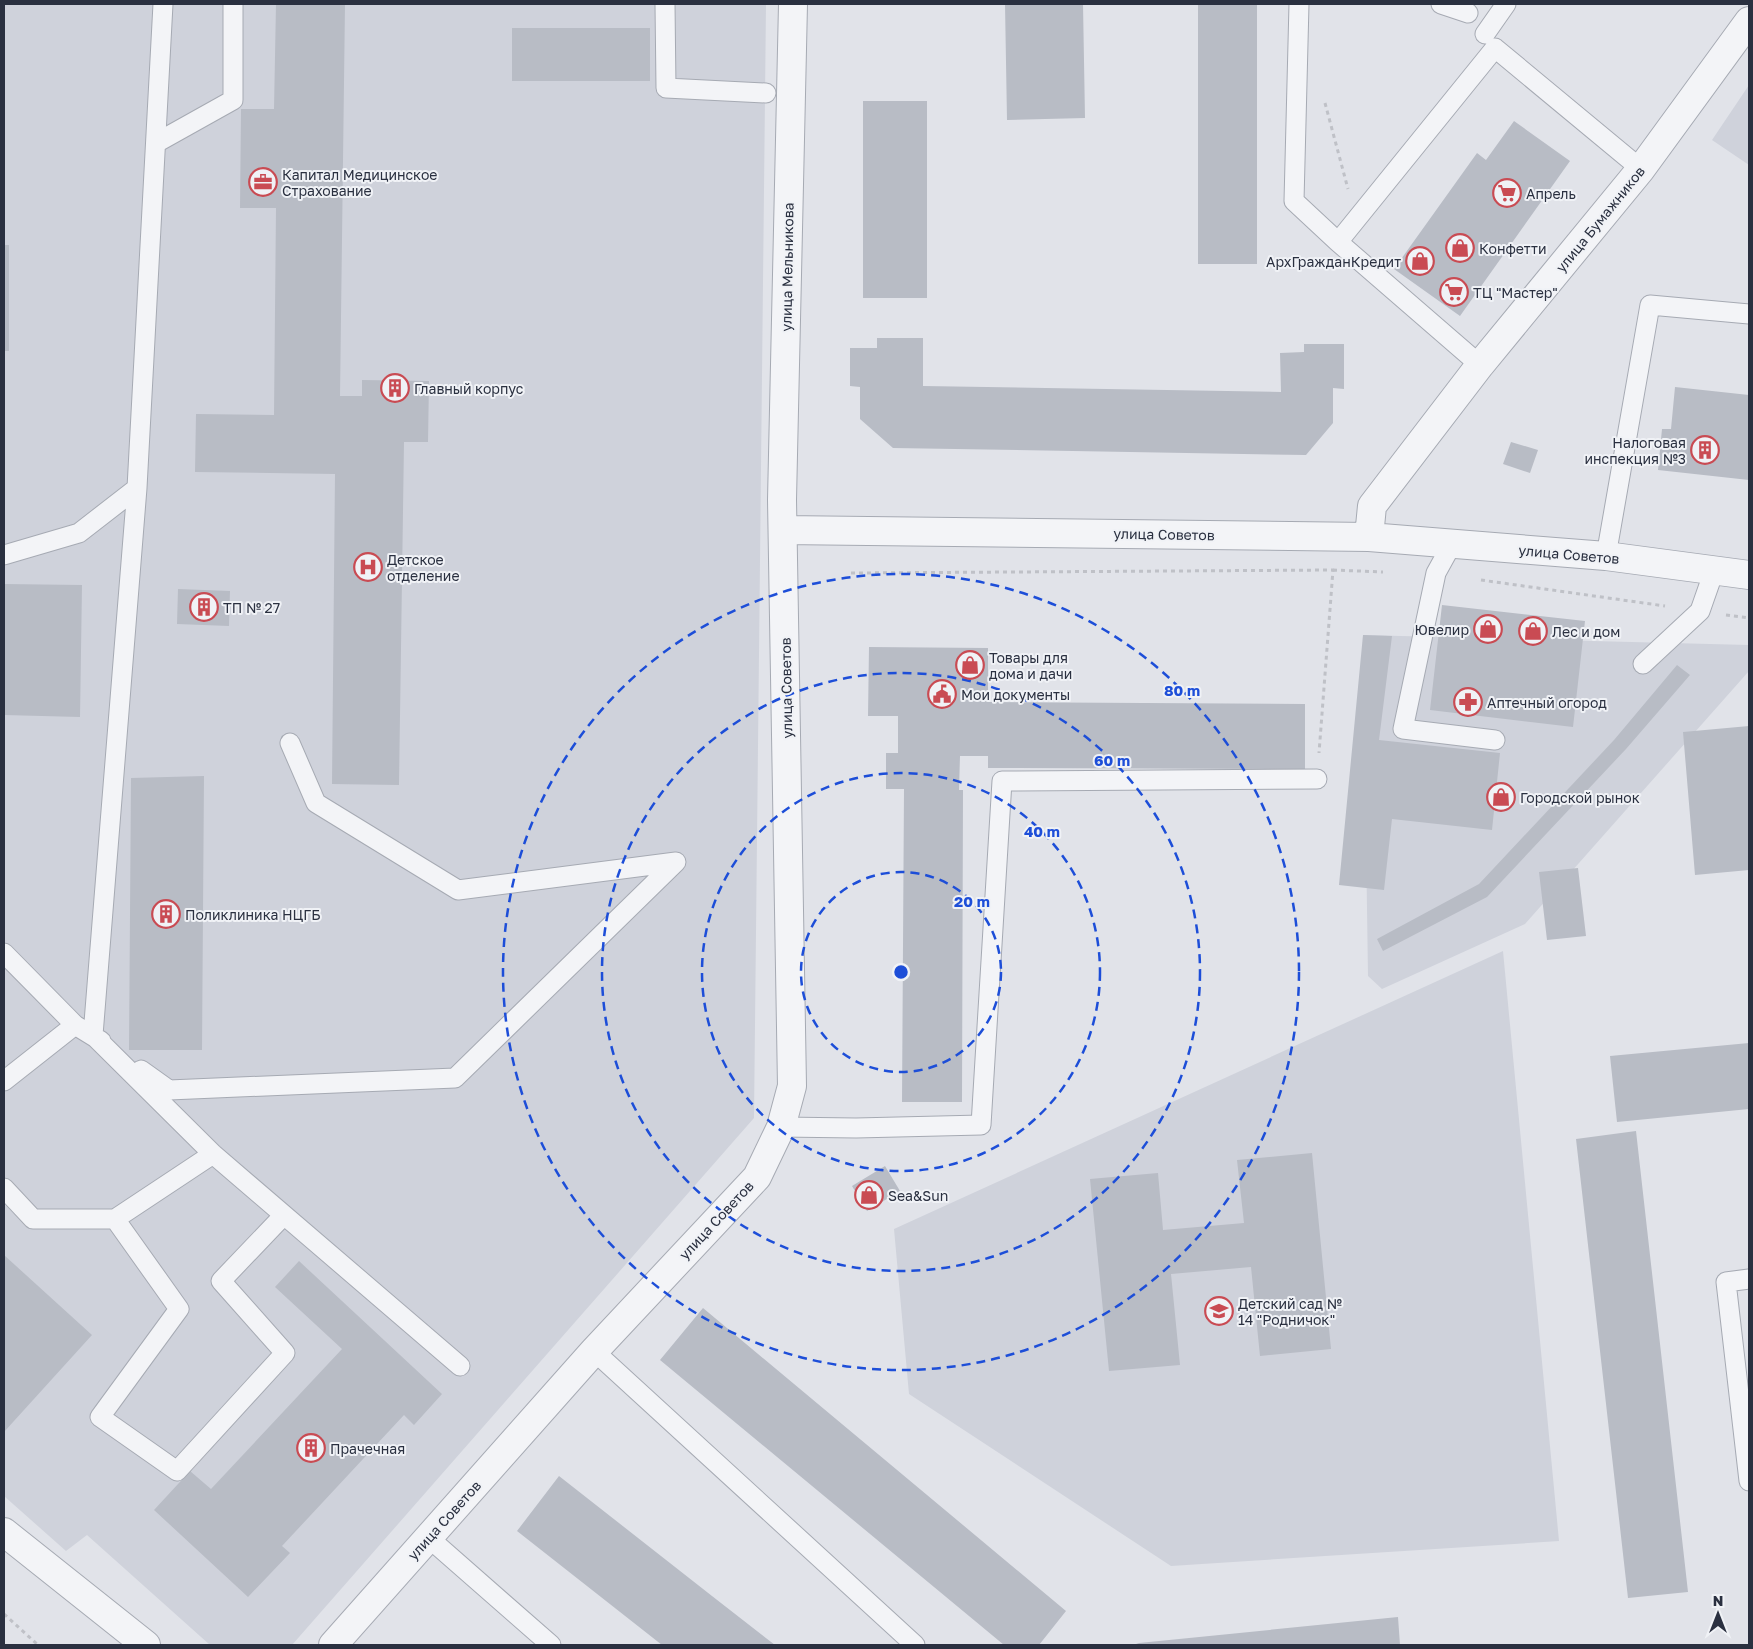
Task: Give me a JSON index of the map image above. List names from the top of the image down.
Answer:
{
  "streets": {
    "street": ["улица Бумажников", "улица Мельникова", "улица Советов"]
  },
  "crossings": [
    ["улица Бумажников", "улица Советов"],
    ["улица Мельникова", "улица Советов"]
  ],
  "places": {
    "office": ["Капитал Медицинское Страхование"],
    "supermarket": ["Апрель", "ТЦ \"Мастер\""],
    "shop": [
      "Конфетти",
      "АрхГражданКредит",
      "Ювелир",
      "Лес и дом",
      "Товары для дома и дачи",
      "Городской рынок",
      "Sea&Sun"
    ],
    "building": [
      "Главный корпус",
      "Налоговая инспекция №3",
      "ТП № 27",
      "Поликлиника НЦГБ",
      "Прачечная"
    ],
    "hospital": ["Детское отделение"],
    "public building": ["Мои документы"],
    "pharmacy": ["Аптечный огород"],
    "school or university": ["Детский сад № 14 \"Родничок\""]
  },
  "north": "top",
  "rings": [
    "80 m",
    "60 m",
    "40 m",
    "20 m"
  ]
}
